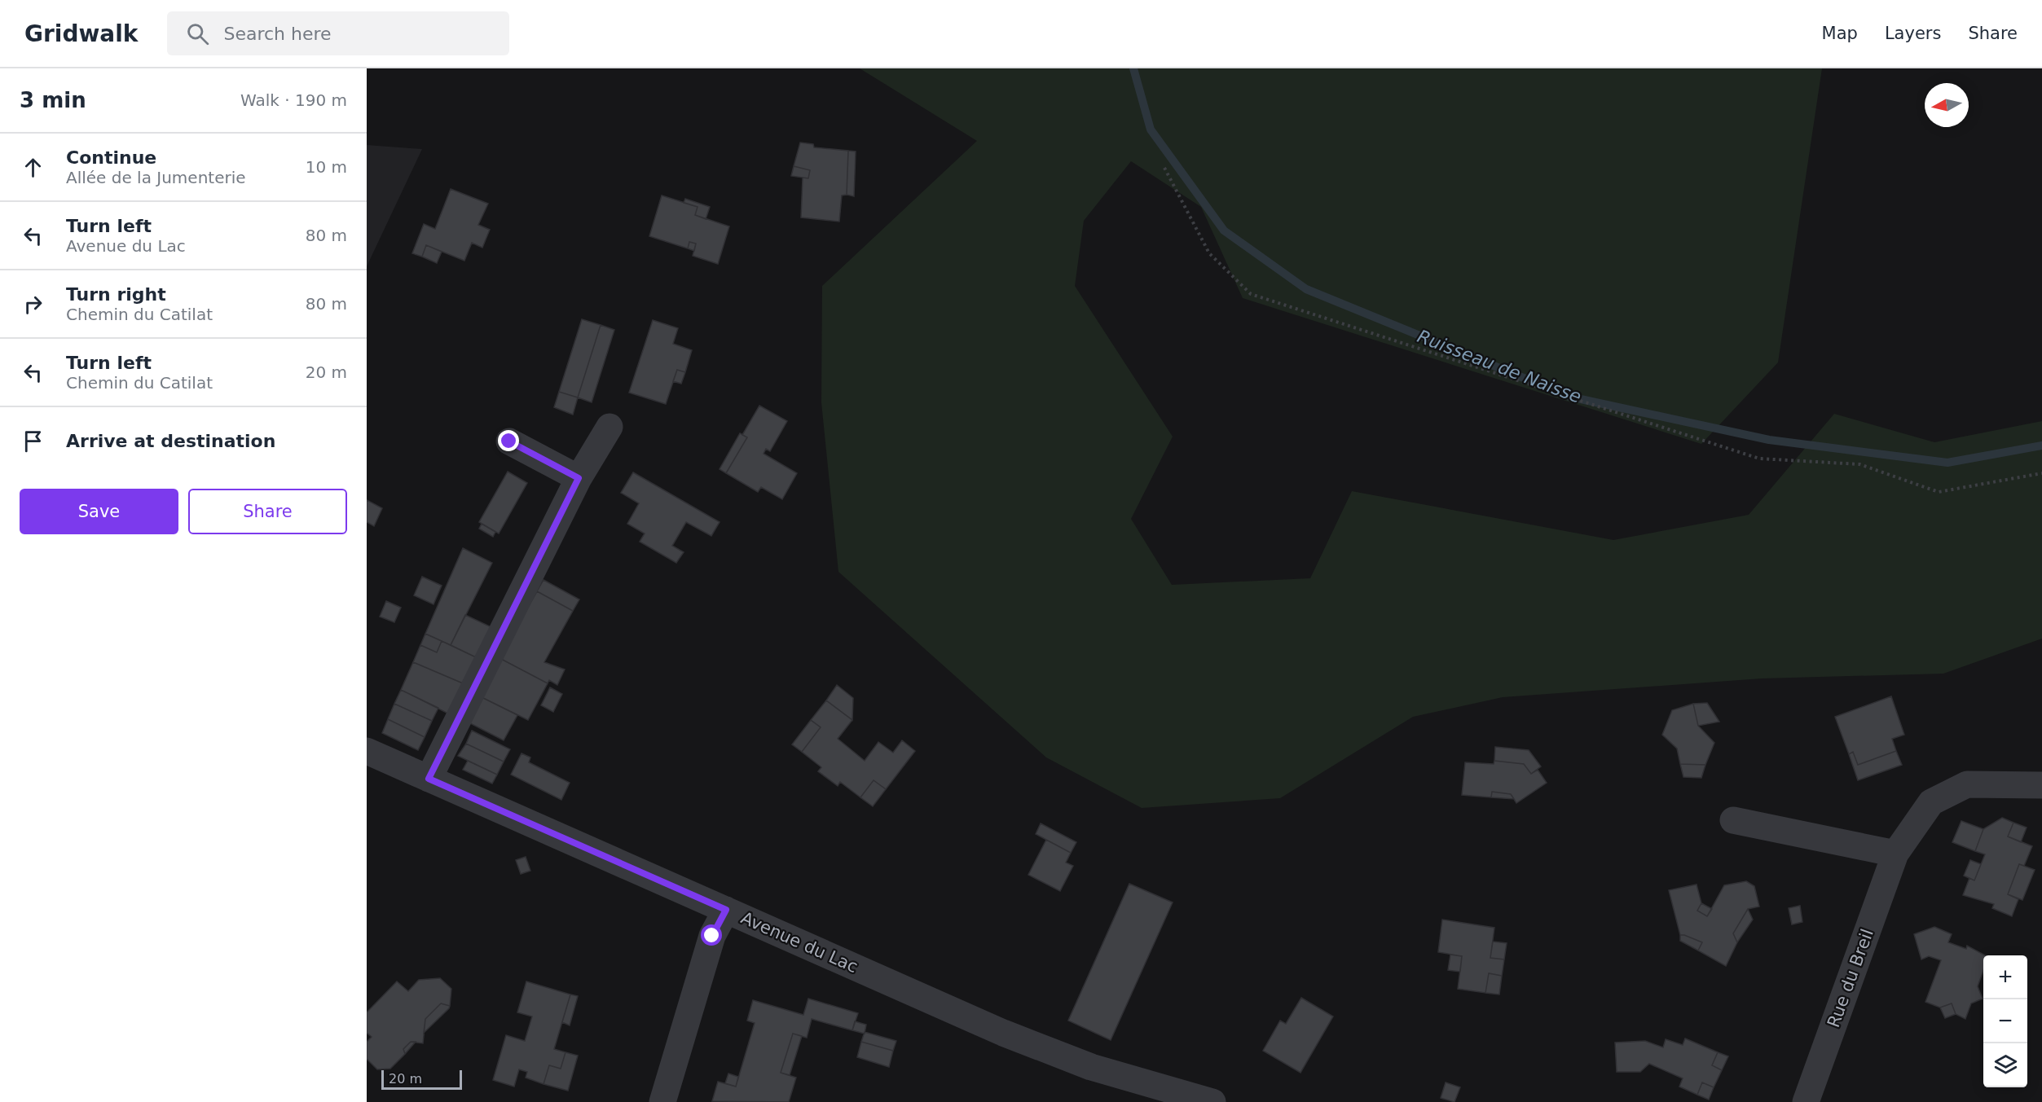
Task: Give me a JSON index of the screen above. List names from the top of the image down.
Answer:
{
  "streets": {
    "street": ["Avenue du Lac", "Rue du Breil"]
  },
  "water": ["Ruisseau de Naisse"],
  "scale_bar": "20 m",
  "north": "left",
  "page": {
    "header": "Gridwalk",
    "search": "Search here",
    "nav": ["Map", "Layers", "Share"],
    "heading": ["3 min", "Walk · 190 m"],
    "list": [
      ["Continue", "Allée de la Jumenterie", "10 m"],
      ["Turn left", "Avenue du Lac", "80 m"],
      ["Turn right", "Chemin du Catilat", "80 m"],
      ["Turn left", "Chemin du Catilat", "20 m"],
      "Arrive at destination"
    ],
    "buttons": ["Save", "Share"],
    "map_buttons": ["+", "−"],
    "scale": "20 m"
  }
}
